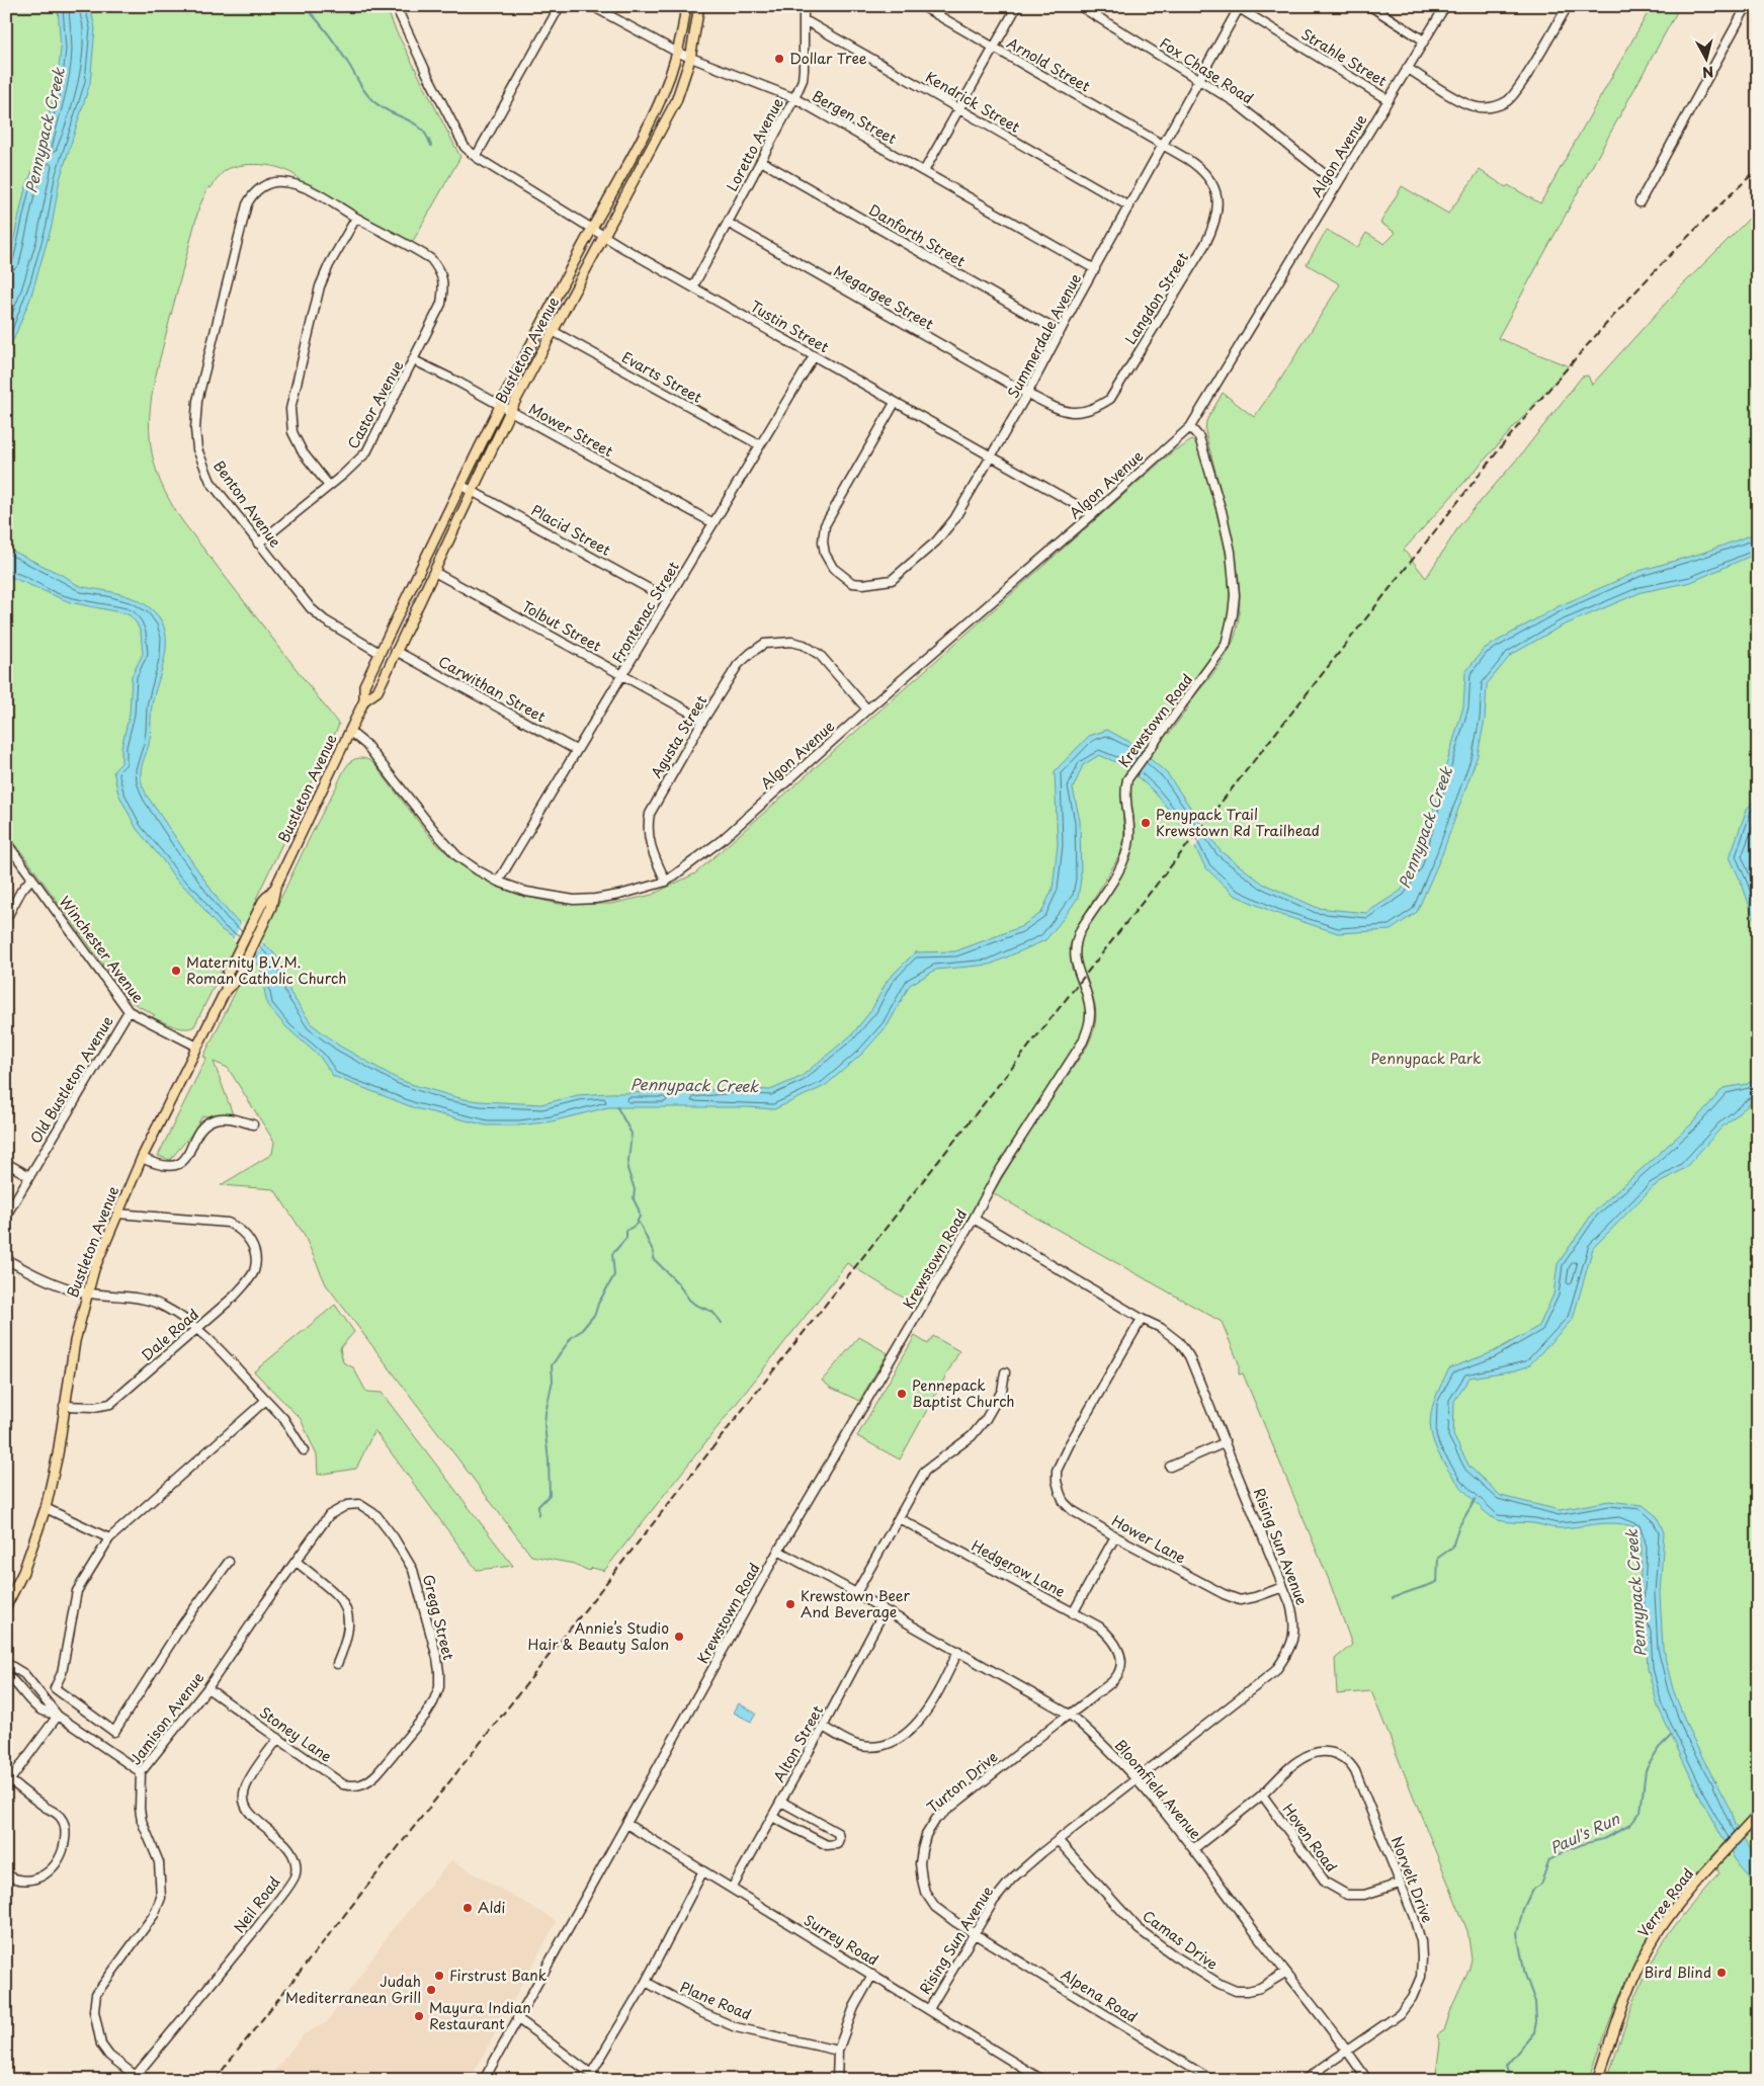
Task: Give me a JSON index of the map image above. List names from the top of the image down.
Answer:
{
  "streets": {
    "main road": ["Bustleton Avenue", "Verree Road"],
    "street": [
      "Strahle Street",
      "Arnold Street",
      "Fox Chase Road",
      "Kendrick Street",
      "Bergen Street",
      "Loretto Avenue",
      "Algon Avenue",
      "Danforth Street",
      "Megargee Street",
      "Langdon Street",
      "Tustin Street",
      "Summerdale Avenue",
      "Evarts Street",
      "Castor Avenue",
      "Mower Street",
      "Benton Avenue",
      "Placid Street",
      "Frontenac Street",
      "Tolbut Street",
      "Carwithan Street",
      "Krewstown Road",
      "Agusta Street",
      "Winchester Avenue",
      "Old Bustleton Avenue",
      "Dale Road",
      "Hower Lane",
      "Rising Sun Avenue",
      "Hedgerow Lane",
      "Gregg Street",
      "Jamison Avenue",
      "Stoney Lane",
      "Alton Street",
      "Turton Drive",
      "Bloomfield Avenue",
      "Hoven Road",
      "Norvelt Drive",
      "Neil Road",
      "Surrey Road",
      "Camas Drive",
      "Alpena Road",
      "Plane Road"
    ]
  },
  "crossings": [
    ["Strahle Street", "Algon Avenue"],
    ["Strahle Street", "Summerdale Avenue"],
    ["Arnold Street", "Langdon Street"],
    ["Arnold Street", "Summerdale Avenue"],
    ["Fox Chase Road", "Algon Avenue"],
    ["Fox Chase Road", "Summerdale Avenue"],
    ["Kendrick Street", "Loretto Avenue"],
    ["Kendrick Street", "Summerdale Avenue"],
    ["Bergen Street", "Loretto Avenue"],
    ["Bergen Street", "Summerdale Avenue"],
    ["Bergen Street", "Bustleton Avenue"],
    ["Loretto Avenue", "Danforth Street"],
    ["Loretto Avenue", "Megargee Street"],
    ["Loretto Avenue", "Tustin Street"],
    ["Algon Avenue", "Tustin Street"],
    ["Algon Avenue", "Krewstown Road"],
    ["Algon Avenue", "Agusta Street"],
    ["Danforth Street", "Summerdale Avenue"],
    ["Megargee Street", "Langdon Street"],
    ["Megargee Street", "Summerdale Avenue"],
    ["Langdon Street", "Summerdale Avenue"],
    ["Tustin Street", "Summerdale Avenue"],
    ["Tustin Street", "Bustleton Avenue"],
    ["Tustin Street", "Frontenac Street"],
    ["Bustleton Avenue", "Evarts Street"],
    ["Bustleton Avenue", "Mower Street"],
    ["Bustleton Avenue", "Benton Avenue"],
    ["Bustleton Avenue", "Placid Street"],
    ["Bustleton Avenue", "Tolbut Street"],
    ["Bustleton Avenue", "Carwithan Street"],
    ["Bustleton Avenue", "Winchester Avenue"],
    ["Bustleton Avenue", "Dale Road"],
    ["Evarts Street", "Frontenac Street"],
    ["Castor Avenue", "Mower Street"],
    ["Castor Avenue", "Benton Avenue"],
    ["Mower Street", "Frontenac Street"],
    ["Placid Street", "Frontenac Street"],
    ["Frontenac Street", "Tolbut Street"],
    ["Frontenac Street", "Carwithan Street"],
    ["Tolbut Street", "Agusta Street"],
    ["Krewstown Road", "Rising Sun Avenue"],
    ["Krewstown Road", "Bloomfield Avenue"],
    ["Krewstown Road", "Surrey Road"],
    ["Winchester Avenue", "Old Bustleton Avenue"],
    ["Hower Lane", "Rising Sun Avenue"],
    ["Rising Sun Avenue", "Turton Drive"],
    ["Rising Sun Avenue", "Bloomfield Avenue"],
    ["Rising Sun Avenue", "Surrey Road"],
    ["Rising Sun Avenue", "Camas Drive"],
    ["Rising Sun Avenue", "Alpena Road"],
    ["Hedgerow Lane", "Turton Drive"],
    ["Gregg Street", "Jamison Avenue"],
    ["Gregg Street", "Stoney Lane"],
    ["Jamison Avenue", "Stoney Lane"],
    ["Jamison Avenue", "Neil Road"],
    ["Stoney Lane", "Neil Road"],
    ["Alton Street", "Bloomfield Avenue"],
    ["Alton Street", "Surrey Road"],
    ["Turton Drive", "Bloomfield Avenue"],
    ["Turton Drive", "Alpena Road"],
    ["Bloomfield Avenue", "Norvelt Drive"],
    ["Bloomfield Avenue", "Camas Drive"],
    ["Hoven Road", "Norvelt Drive"]
  ],
  "water": ["Pennypack Creek", "Paul's Run"],
  "parks": ["Pennypack Park"],
  "places": [
    "Dollar Tree",
    "Penypack Trail Krewstown Rd Trailhead",
    "Maternity B.V.M. Roman Catholic Church",
    "Pennepack Baptist Church",
    "Krewstown Beer And Beverage",
    "Annie’s Studio Hair & Beauty Salon",
    "Aldi",
    "Bird Blind",
    "Firstrust Bank",
    "Judah Mediterranean Grill",
    "Mayura Indian Restaurant"
  ],
  "north": "bottom"
}
